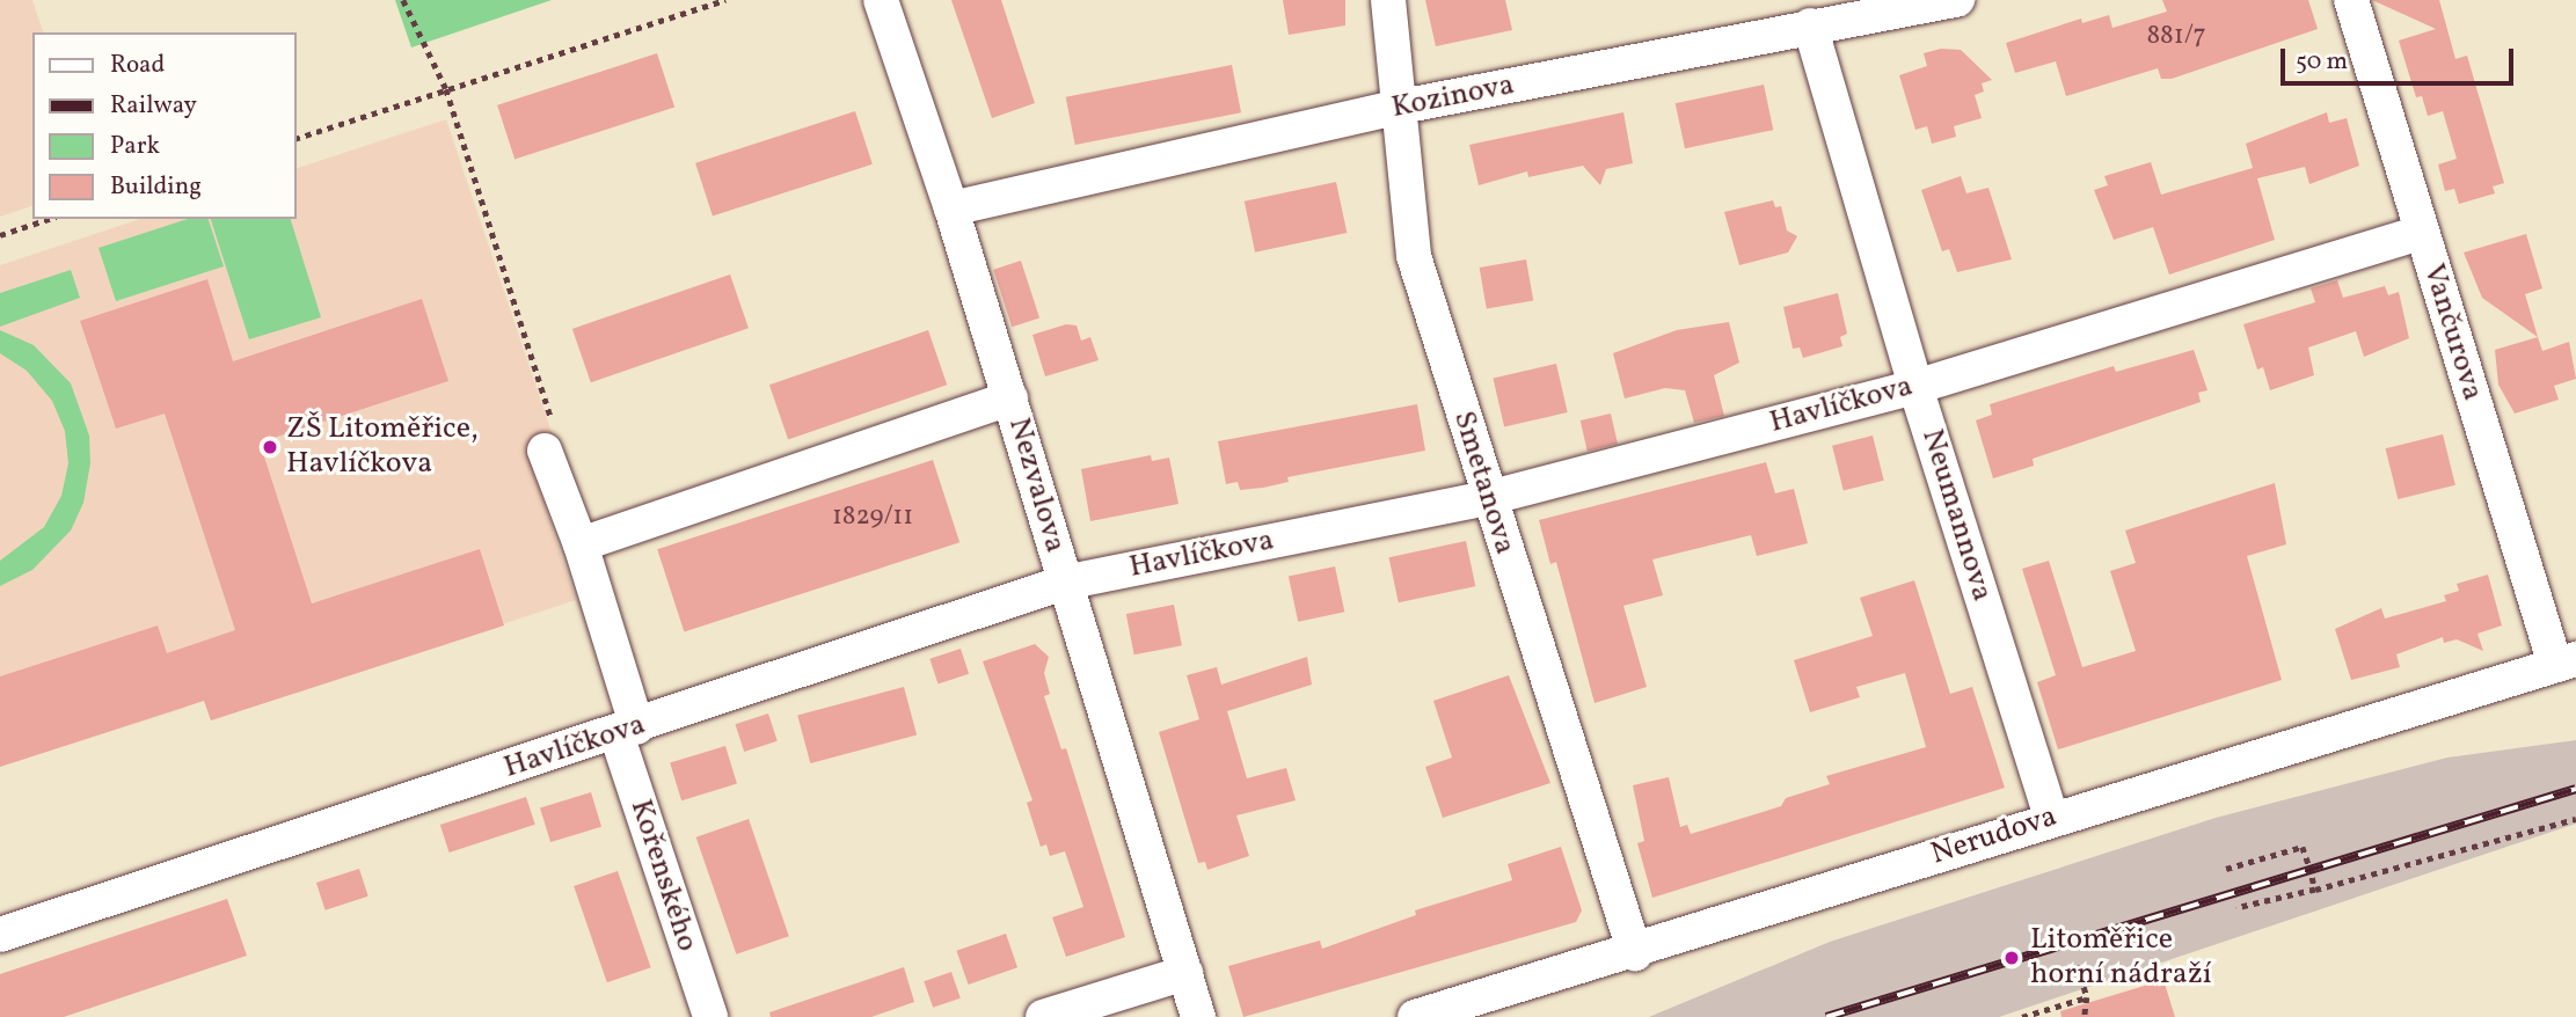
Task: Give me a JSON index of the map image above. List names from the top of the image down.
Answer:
{
  "streets": {
    "street": [
      "Kozinova",
      "Vančurova",
      "Havlíčkova",
      "Smetanova",
      "Nezvalova",
      "Neumannova",
      "Nerudova",
      "Kořenského"
    ]
  },
  "crossings": [
    ["Kozinova", "Smetanova"],
    ["Kozinova", "Nezvalova"],
    ["Kozinova", "Neumannova"],
    ["Vančurova", "Havlíčkova"],
    ["Vančurova", "Nerudova"],
    ["Havlíčkova", "Smetanova"],
    ["Havlíčkova", "Nezvalova"],
    ["Havlíčkova", "Neumannova"],
    ["Havlíčkova", "Kořenského"],
    ["Smetanova", "Nerudova"],
    ["Neumannova", "Nerudova"]
  ],
  "places": ["ZŠ Litoměřice, Havlíčkova", "Litoměřice horní nádraží"],
  "house_numbers": ["881/7", "1829/11"],
  "legend": [
    "Road",
    "Railway",
    "Park",
    "Building"
  ],
  "scale_bar": "50 m"
}
